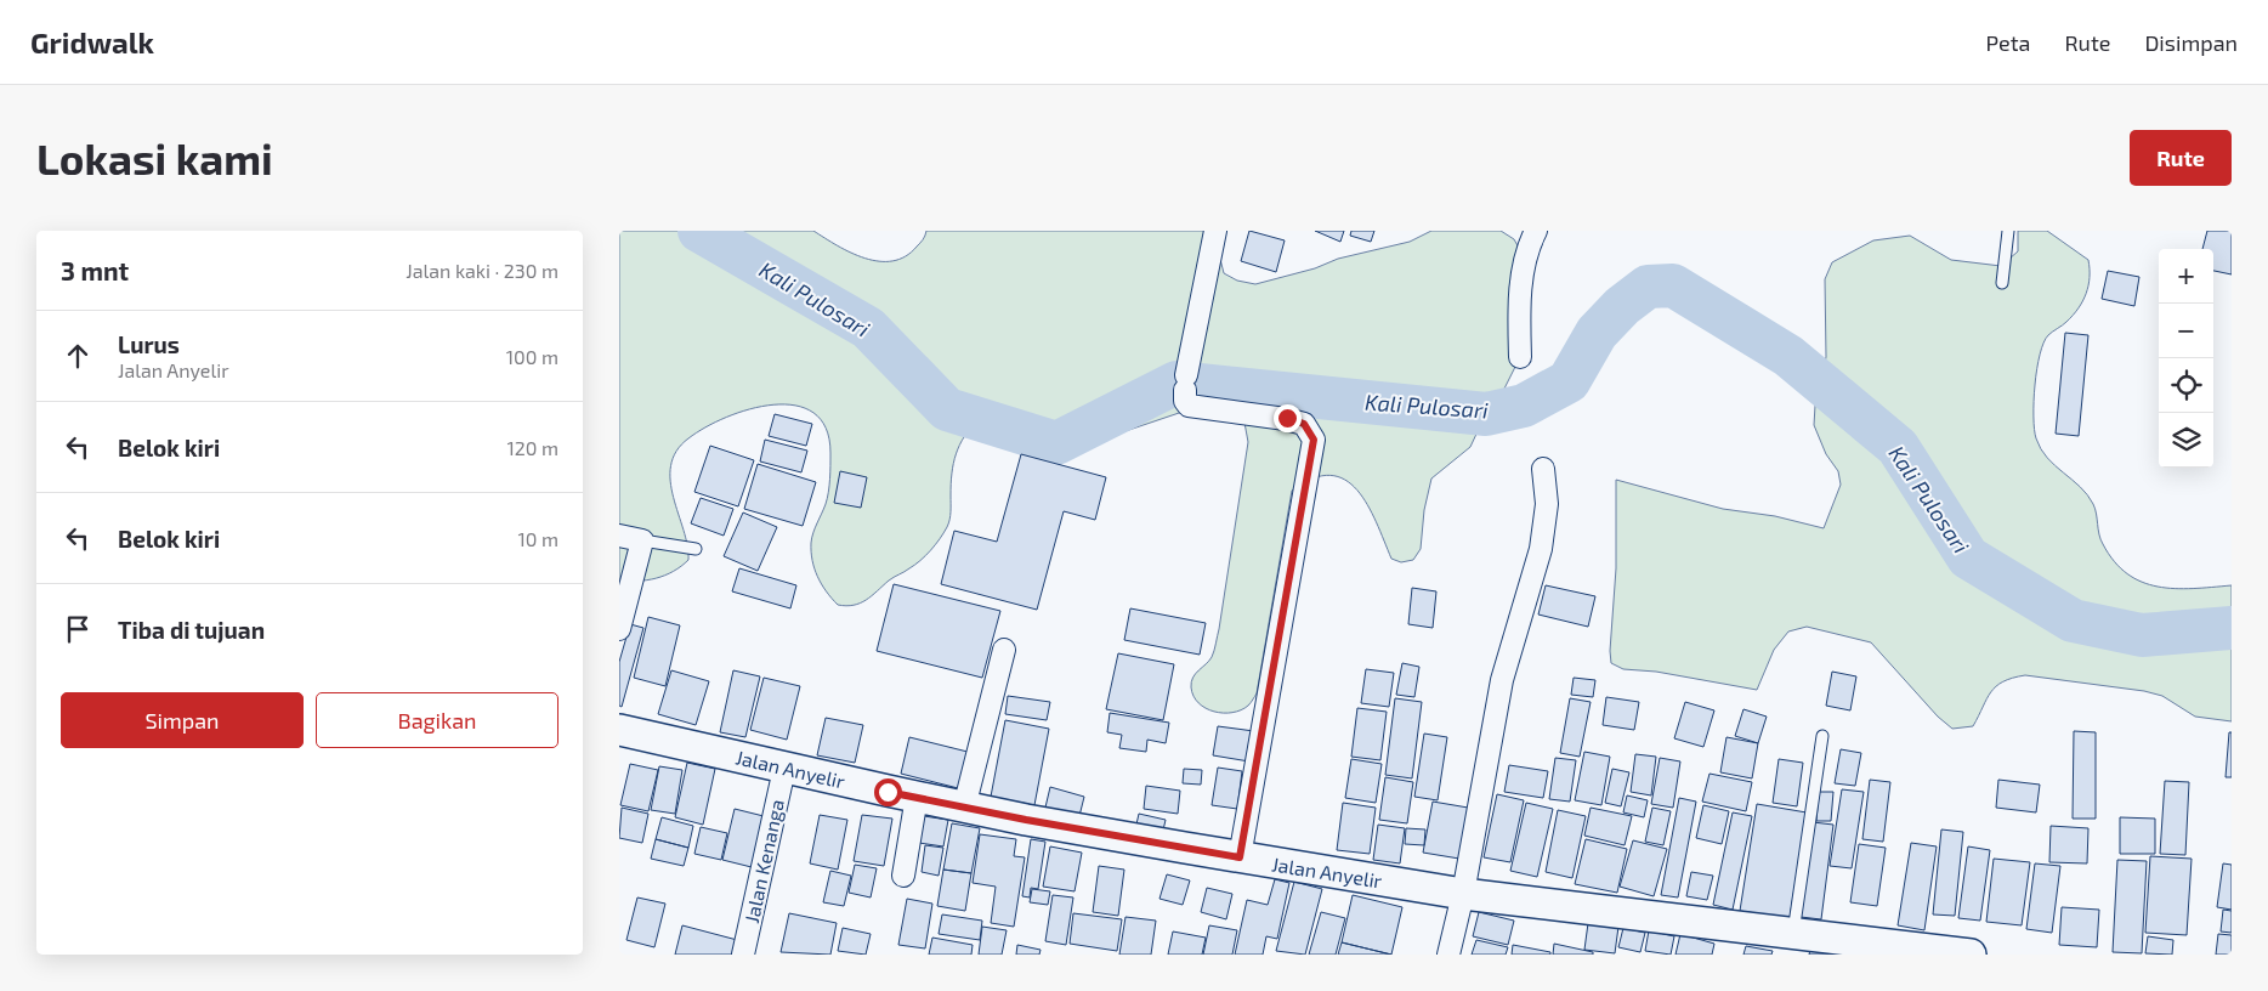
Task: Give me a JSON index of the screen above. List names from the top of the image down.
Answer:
{
  "streets": {
    "street": ["Jalan Anyelir", "Jalan Kenanga"]
  },
  "crossings": [
    ["Jalan Anyelir", "Jalan Kenanga"]
  ],
  "water": ["Kali Pulosari"],
  "page": {
    "header": "Gridwalk",
    "nav": ["Peta", "Rute", "Disimpan"],
    "buttons": [
      "Rute",
      ["Simpan", "Bagikan"]
    ],
    "title": "Lokasi kami",
    "heading": ["3 mnt", "Jalan kaki · 230 m"],
    "map_buttons": ["+", "−"],
    "list": [
      ["Lurus", "Jalan Anyelir", "100 m"],
      ["Belok kiri", "120 m"],
      ["Belok kiri", "10 m"],
      "Tiba di tujuan"
    ]
  }
}
